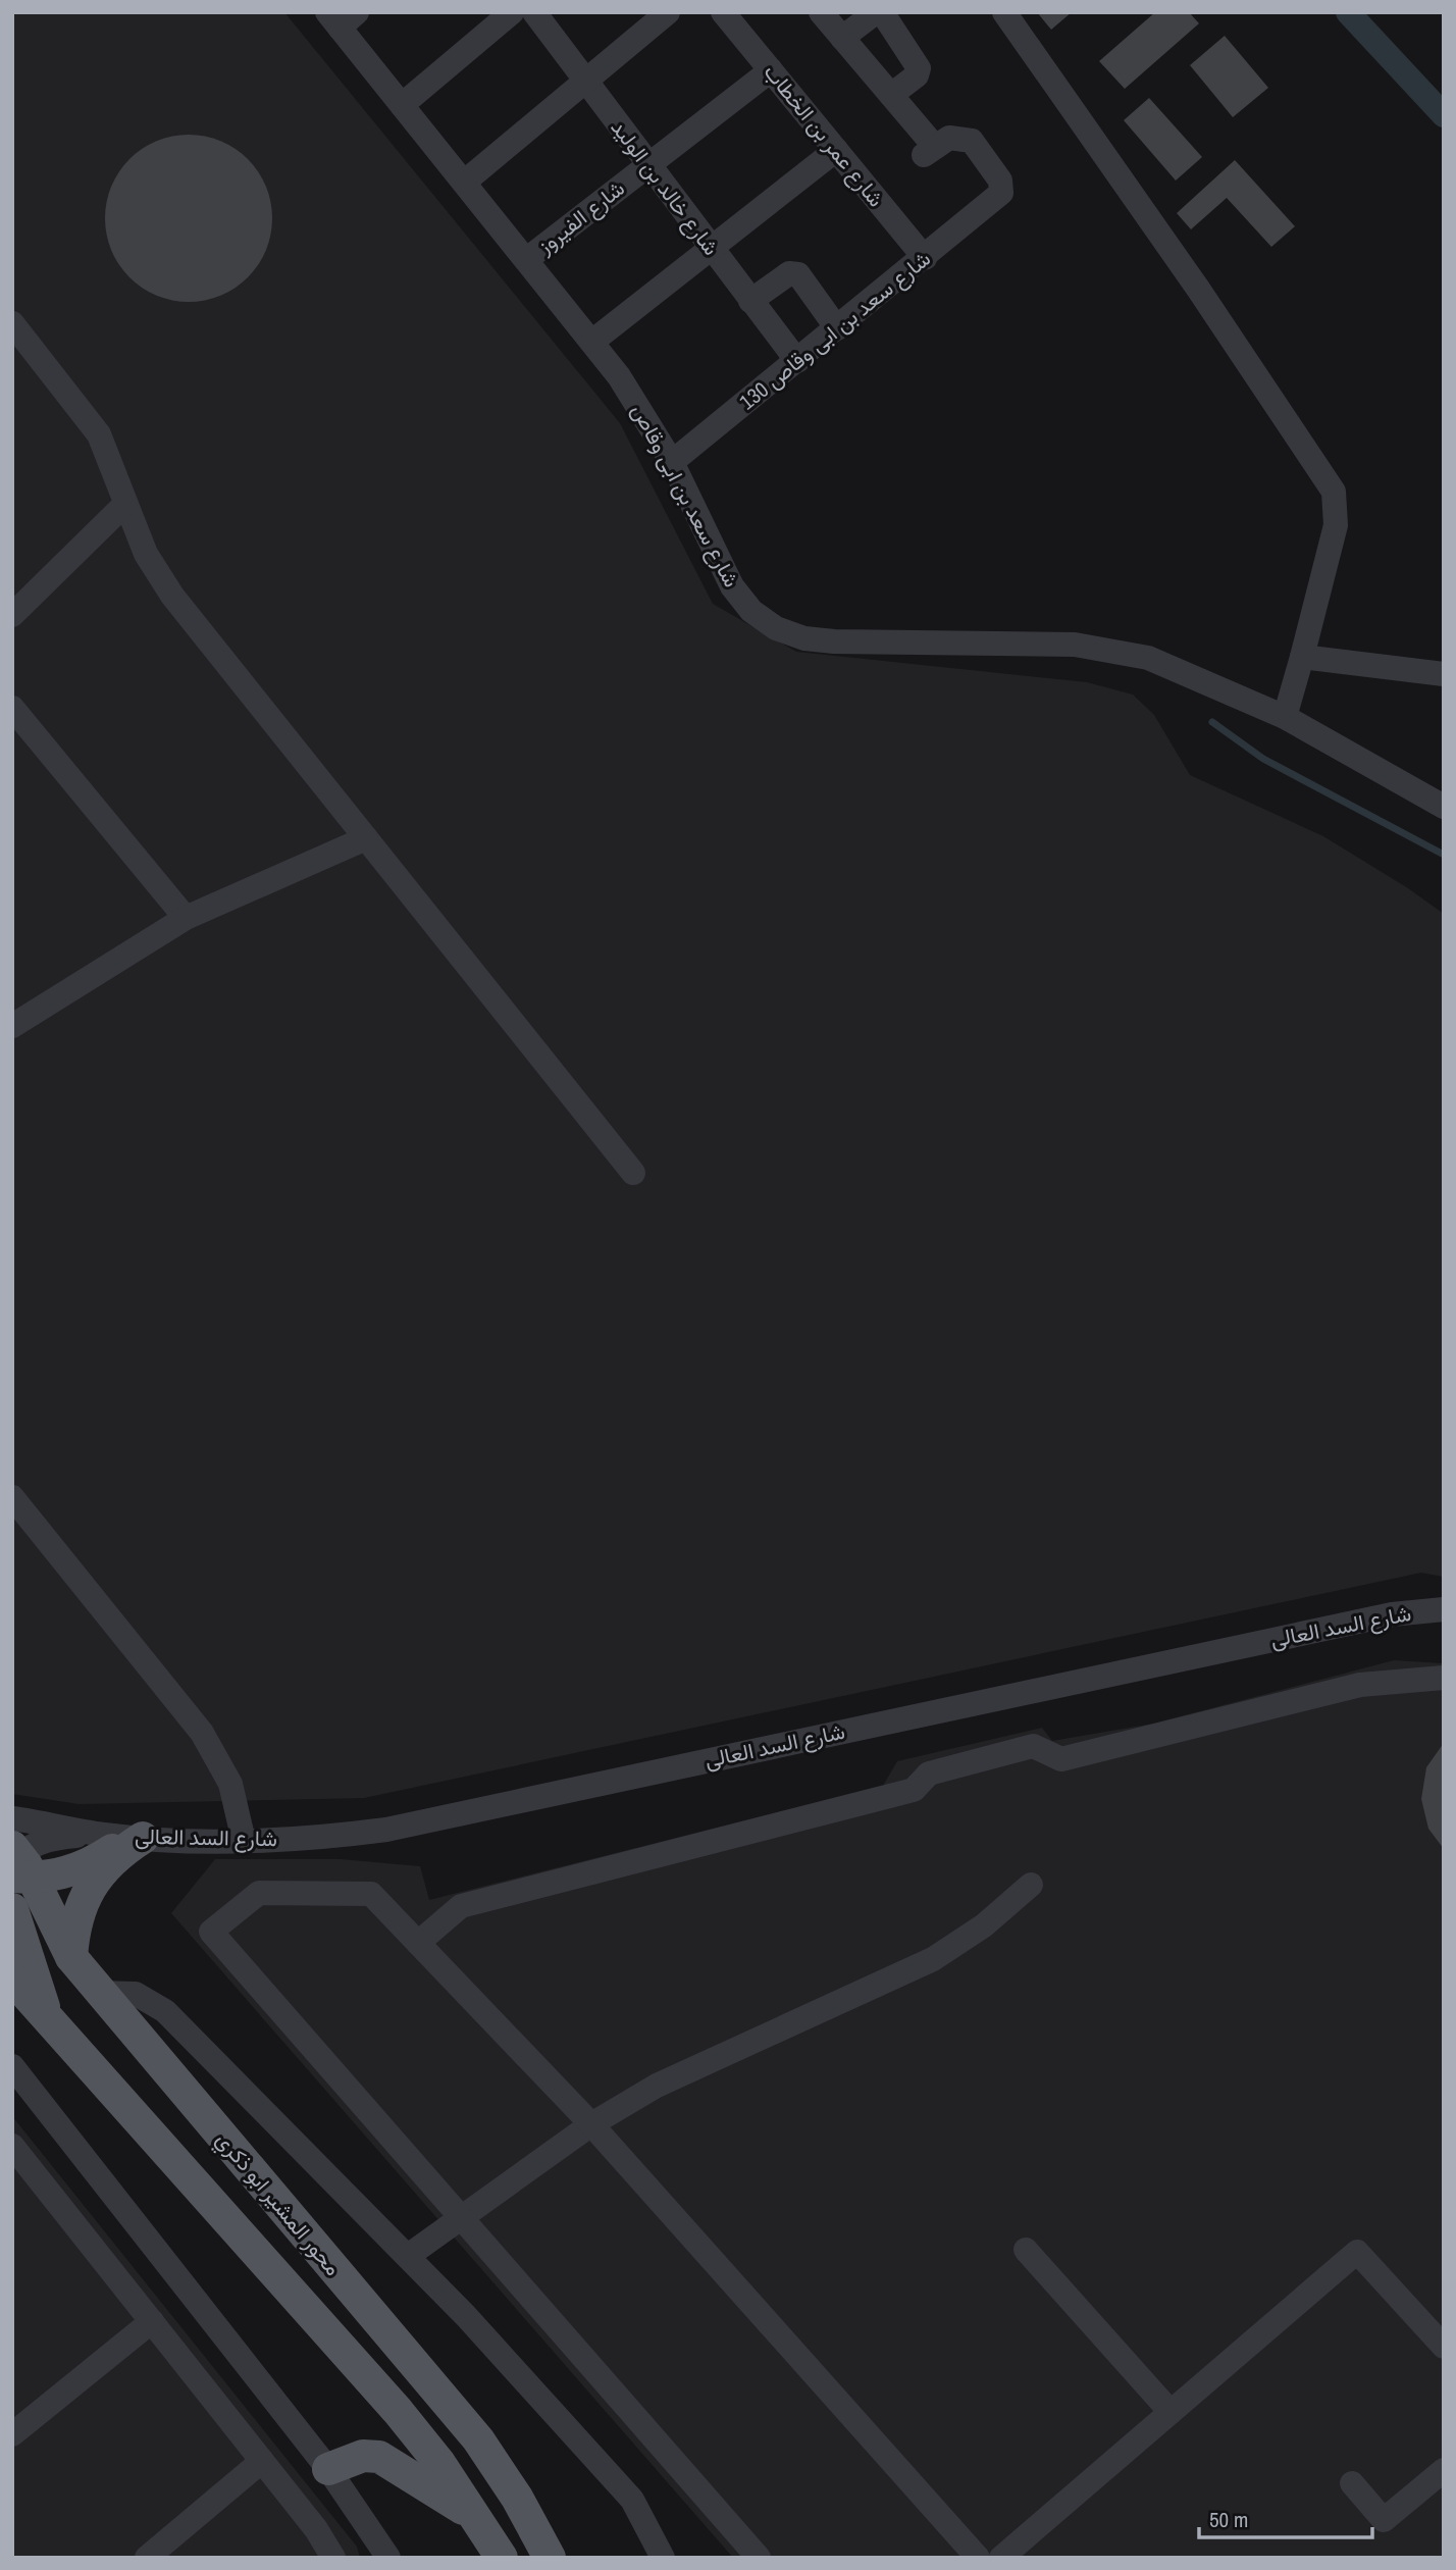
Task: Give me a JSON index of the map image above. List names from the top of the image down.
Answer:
{
  "streets": {
    "main road": ["محور المشير ابو ذكري"],
    "street": [
      "شارع عمر بن الخطاب",
      "شارع خالد بن الوليد",
      "شارع الفيروز",
      "شارع سعد بن ابى وقاص 130",
      "شارع سعد بن ابى وقاص",
      "شارع السد العالى"
    ]
  },
  "crossings": [
    ["شارع عمر بن الخطاب", "شارع الفيروز"],
    ["شارع عمر بن الخطاب", "شارع سعد بن ابى وقاص 130"],
    ["شارع خالد بن الوليد", "شارع الفيروز"],
    ["شارع خالد بن الوليد", "شارع سعد بن ابى وقاص 130"],
    ["شارع الفيروز", "شارع سعد بن ابى وقاص"],
    ["شارع سعد بن ابى وقاص 130", "شارع سعد بن ابى وقاص"]
  ],
  "scale_bar": "50 m"
}
